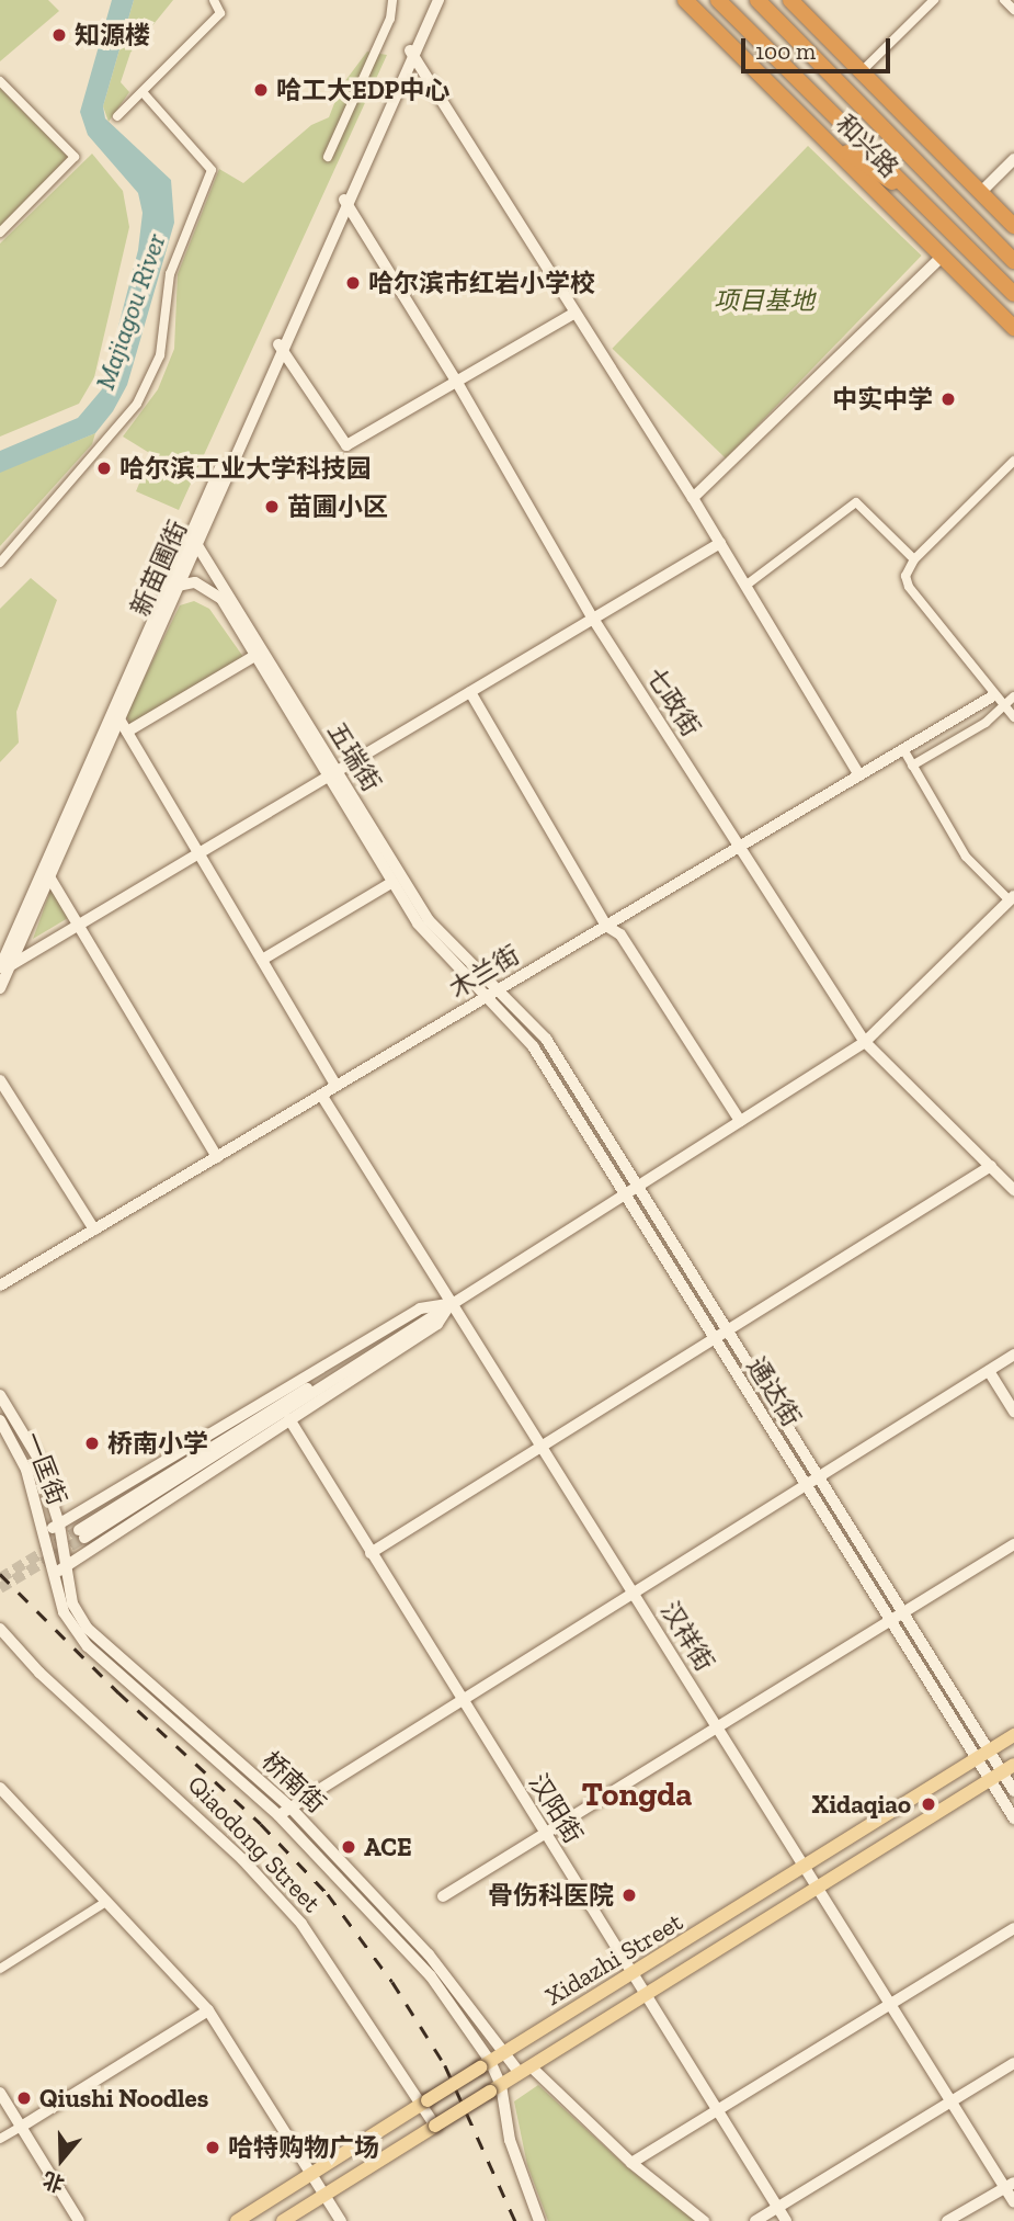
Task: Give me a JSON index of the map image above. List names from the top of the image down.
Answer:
{
  "streets": {
    "highway": ["和兴路"],
    "main road": ["Xidazhi Street"],
    "street": [
      "新苗圃街",
      "七政街",
      "五瑞街",
      "木兰街",
      "通达街",
      "一匡街",
      "汉祥街",
      "桥南街",
      "汉阳街",
      "Qiaodong Street"
    ]
  },
  "crossings": [
    ["新苗圃街", "七政街"],
    ["新苗圃街", "五瑞街"],
    ["七政街", "木兰街"],
    ["五瑞街", "木兰街"],
    ["五瑞街", "通达街"],
    ["木兰街", "通达街"],
    ["木兰街", "汉祥街"],
    ["通达街", "Xidazhi Street"],
    ["一匡街", "桥南街"],
    ["汉祥街", "Xidazhi Street"],
    ["桥南街", "Xidazhi Street"],
    ["汉阳街", "Xidazhi Street"],
    ["Qiaodong Street", "Xidazhi Street"]
  ],
  "districts": ["Tongda"],
  "water": ["Majiagou River"],
  "parks": ["项目基地"],
  "places": [
    "知源楼",
    "哈工大EDP中心",
    "哈尔滨市红岩小学校",
    "中实中学",
    "哈尔滨工业大学科技园",
    "苗圃小区",
    "桥南小学",
    "Xidaqiao",
    "ACE",
    "骨伤科医院",
    "Qiushi Noodles",
    "哈特购物广场"
  ],
  "scale_bar": "100 m",
  "north": "bottom"
}
